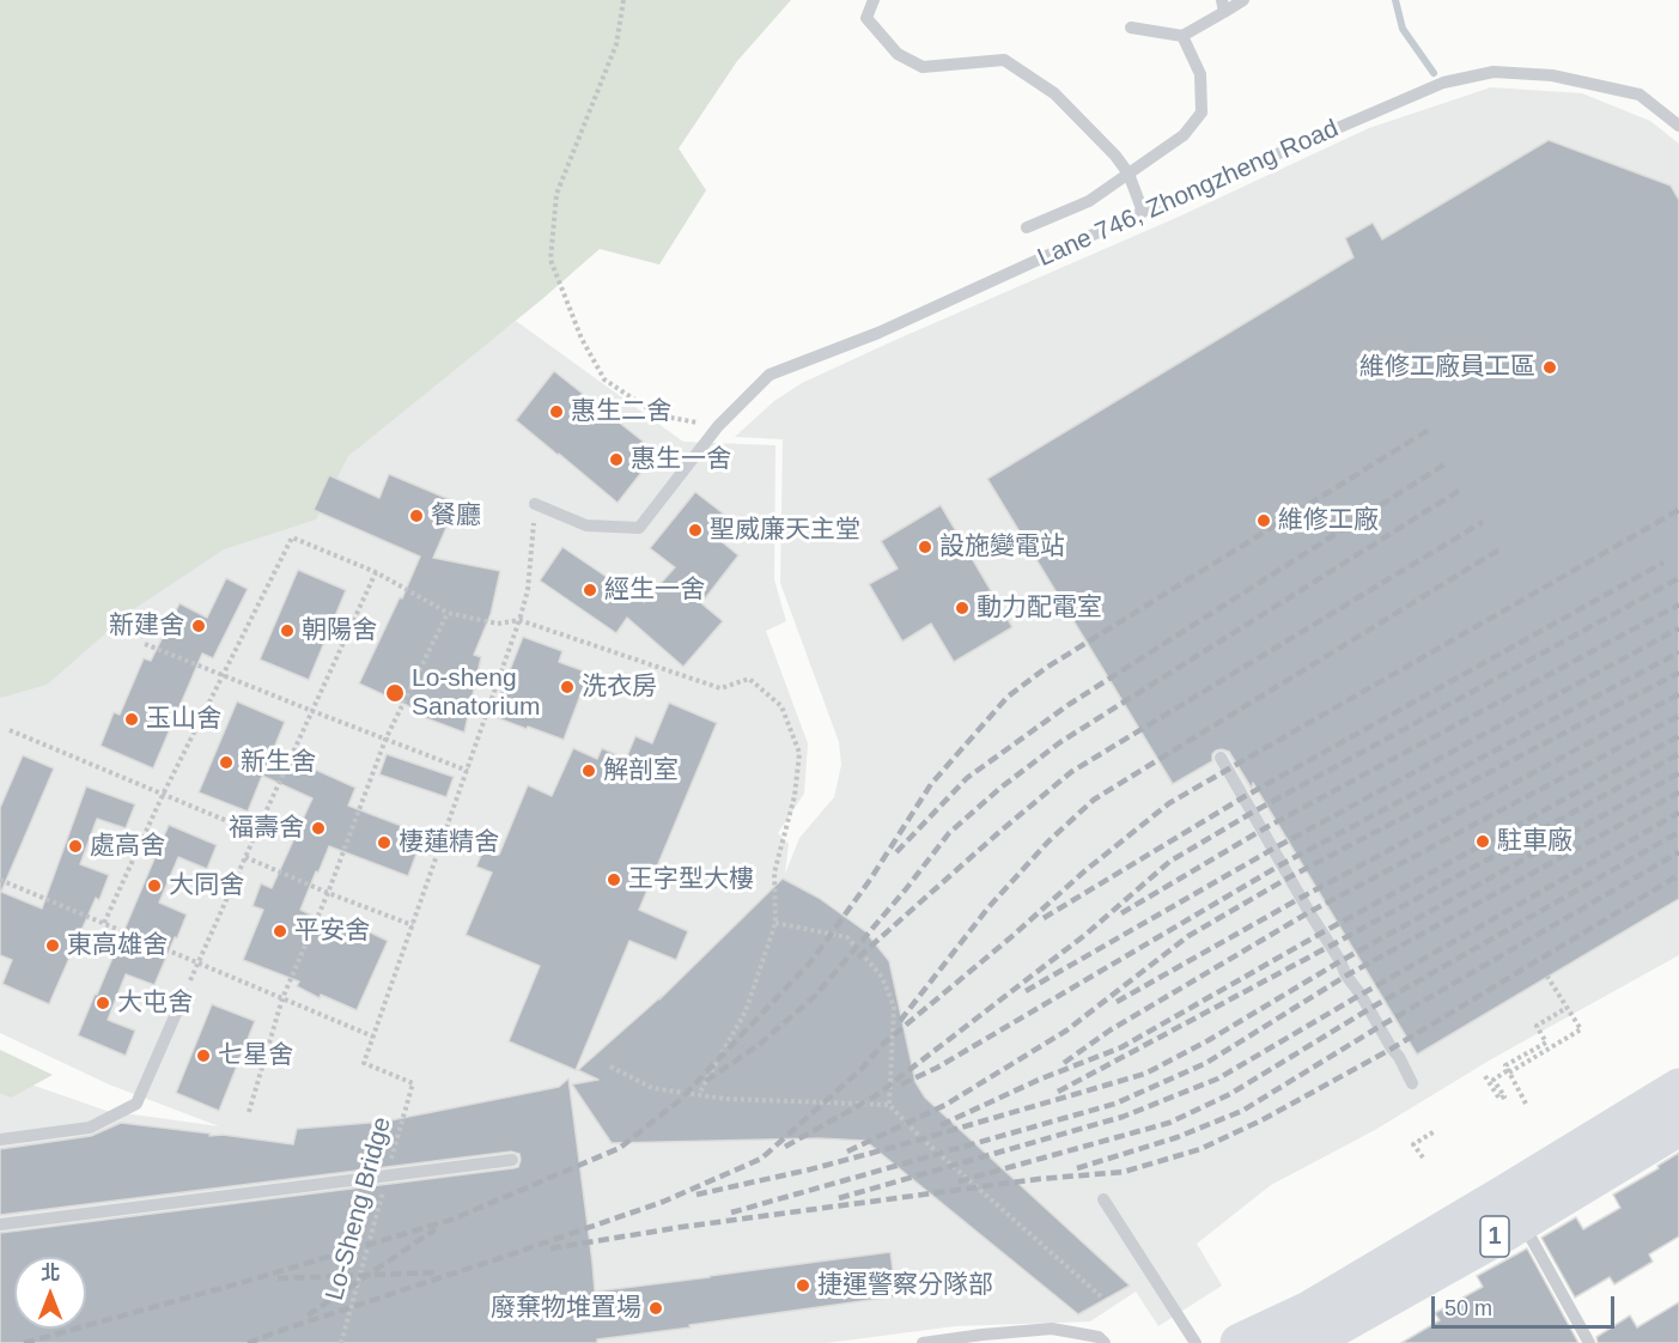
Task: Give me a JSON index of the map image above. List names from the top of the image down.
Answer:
{
  "streets": {
    "main road": ["1"],
    "lane": ["Lane 746, Zhongzheng Road"],
    "path": ["Lo-Sheng Bridge"]
  },
  "places": [
    "維修工廠員工區",
    "惠生二舍",
    "惠生一舍",
    "餐廳",
    "維修工廠",
    "聖威廉天主堂",
    "設施變電站",
    "經生一舍",
    "動力配電室",
    "新建舍",
    "朝陽舍",
    "洗衣房",
    "Lo-sheng Sanatorium",
    "玉山舍",
    "新生舍",
    "解剖室",
    "福壽舍",
    "駐車廠",
    "棲蓮精舍",
    "處高舍",
    "王字型大樓",
    "大同舍",
    "平安舍",
    "東高雄舍",
    "大屯舍",
    "七星舍",
    "捷運警察分隊部",
    "廢棄物堆置場"
  ],
  "scale_bar": "50 m",
  "north": "top"
}
